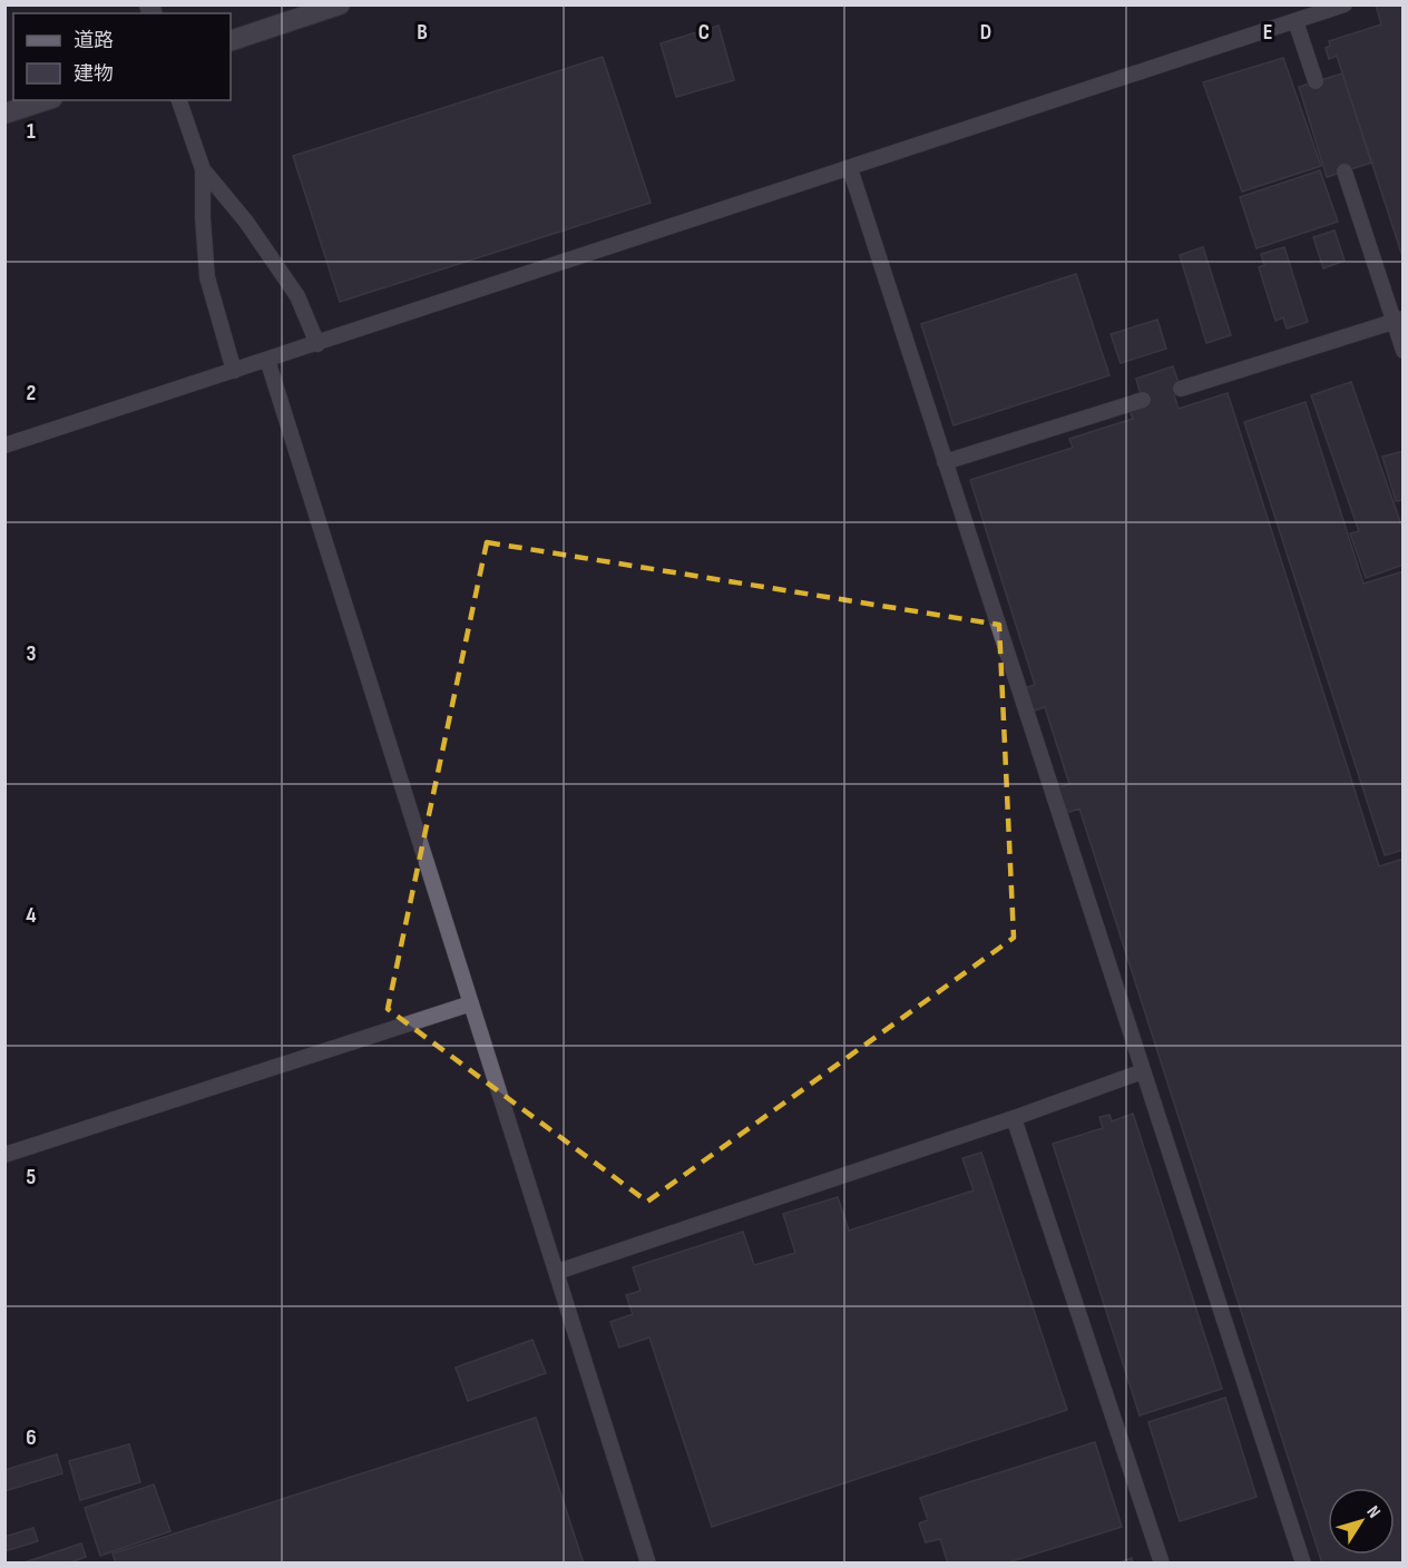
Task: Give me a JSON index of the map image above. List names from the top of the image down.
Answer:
{
  "legend": ["道路", "建物"],
  "north": "top right",
  "grid": {
    "columns": [
      "B",
      "C",
      "D",
      "E"
    ],
    "rows": [
      "1",
      "2",
      "3",
      "4",
      "5",
      "6"
    ]
  }
}
